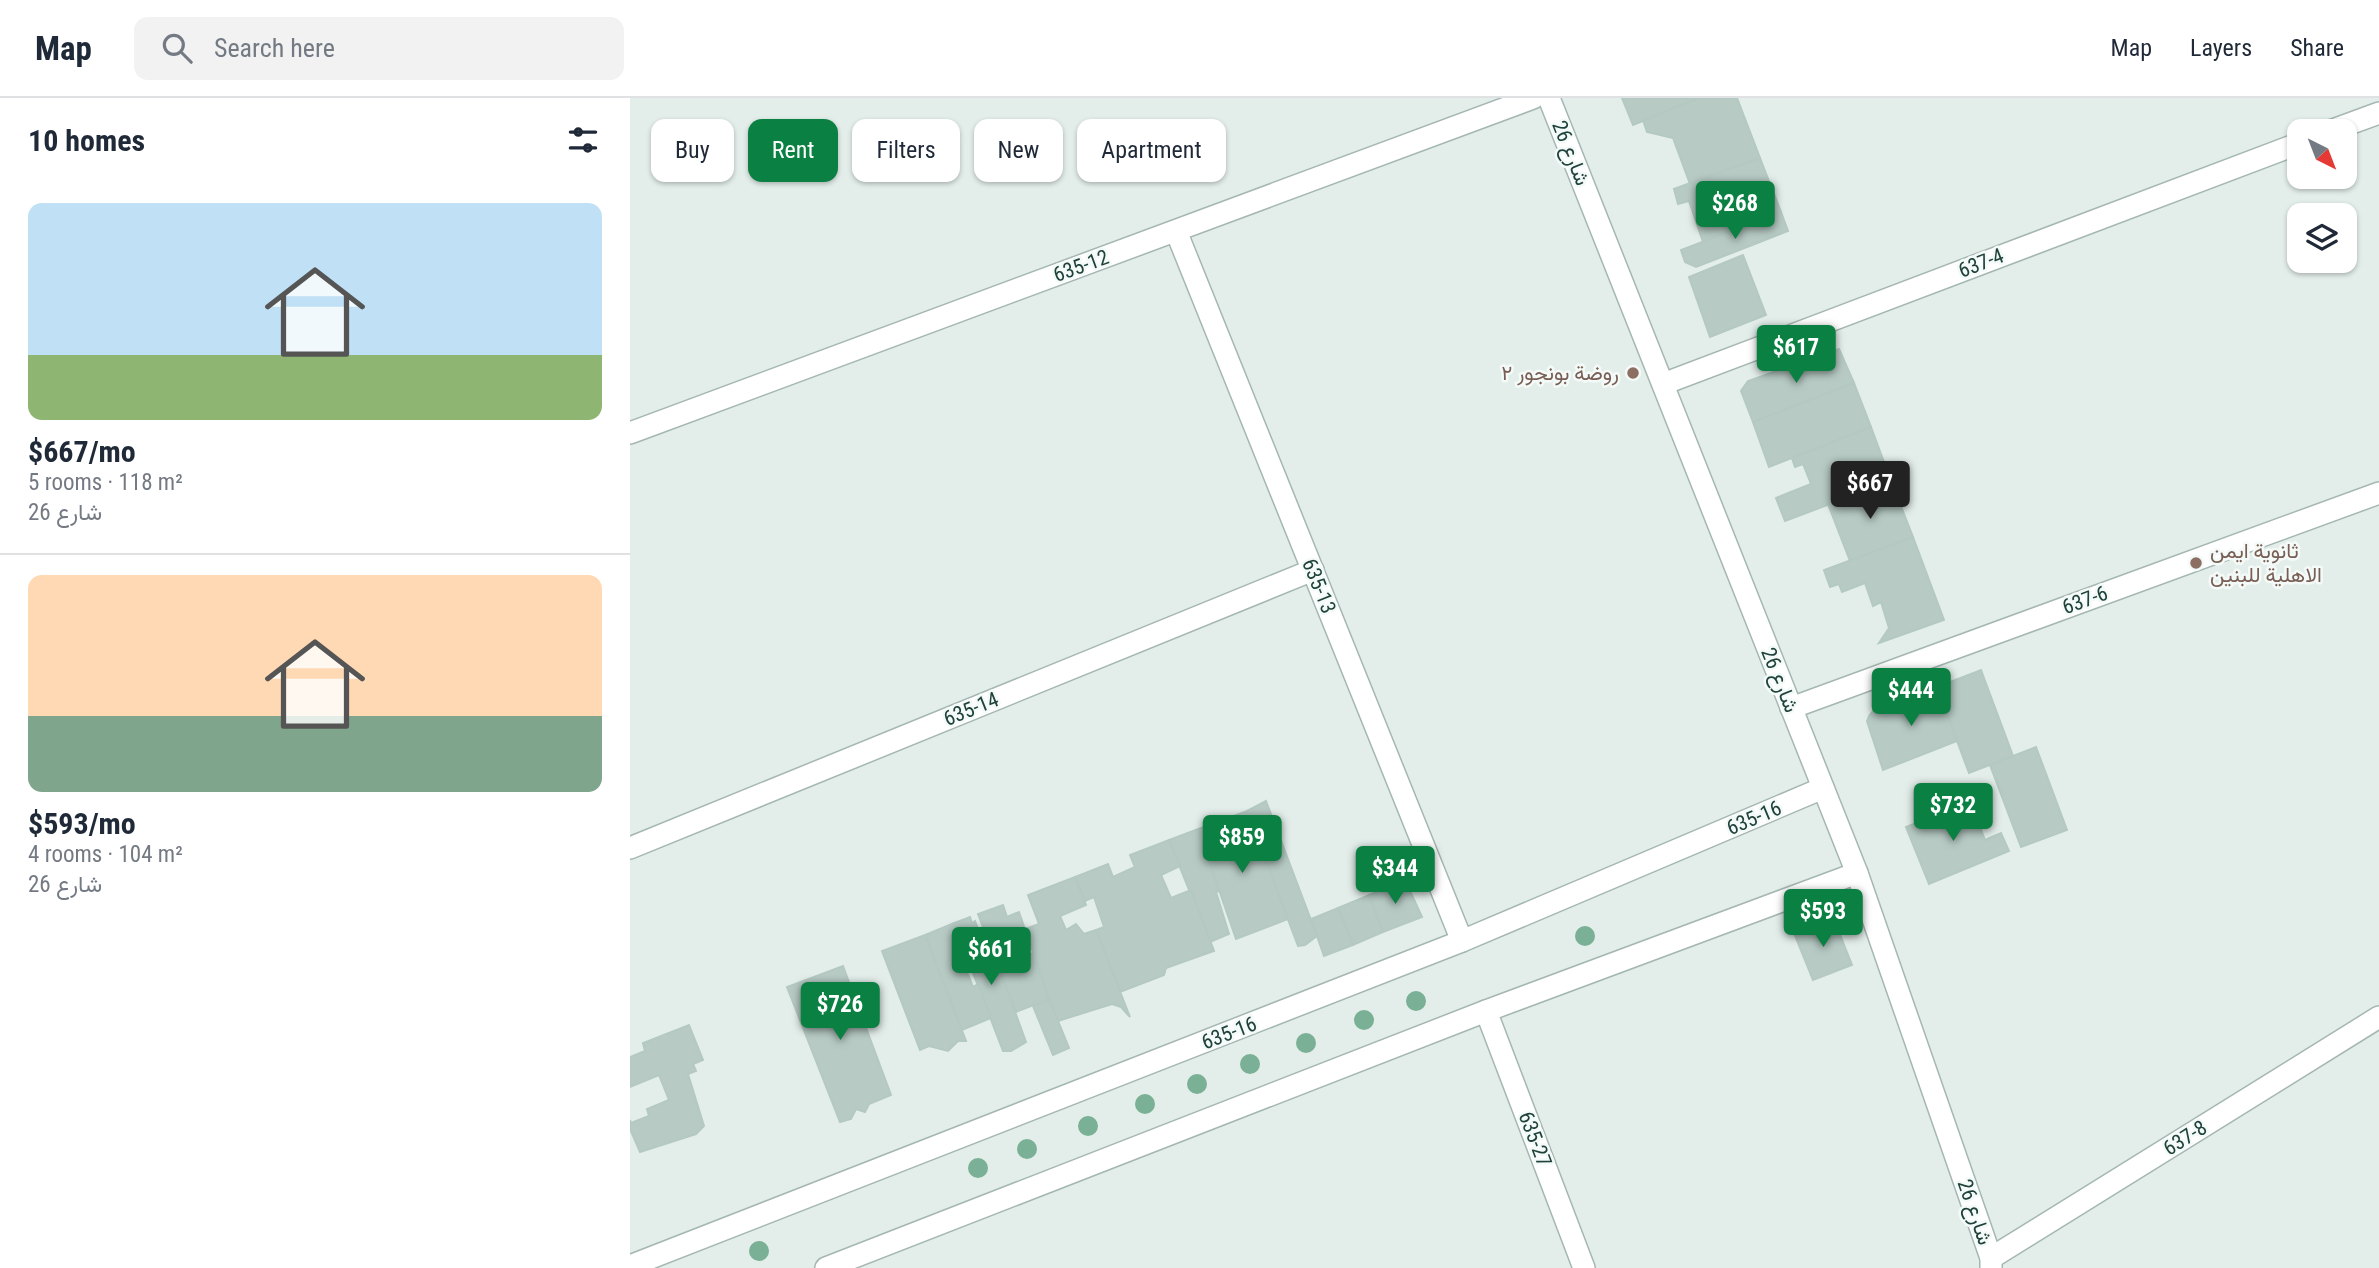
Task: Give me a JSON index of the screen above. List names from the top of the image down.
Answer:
{
  "streets": {
    "street": [
      "شارع 26",
      "637-4",
      "635-12",
      "635-13",
      "637-6",
      "635-14",
      "635-16",
      "637-8",
      "635-27"
    ]
  },
  "crossings": [
    ["شارع 26", "637-4"],
    ["شارع 26", "637-6"],
    ["شارع 26", "635-16"],
    ["شارع 26", "637-8"],
    ["635-12", "635-13"],
    ["635-13", "635-14"],
    ["635-13", "635-16"]
  ],
  "places": ["روضة بونجور ٢", "ثانوية ايمن الاهلية للبنين"],
  "north": "bottom right",
  "page": {
    "header": "Map",
    "search": "Search here",
    "nav": ["Map", "Layers", "Share"],
    "heading": "10 homes",
    "chip": [
      "Buy",
      "Rent",
      "Filters",
      "New",
      "Apartment"
    ],
    "price": [
      "$268",
      "$617",
      "$667",
      "$444",
      "$732",
      "$859",
      "$344",
      "$593",
      "$661",
      "$726"
    ],
    "list": [
      {
        "name": "$667/mo",
        "note": "5 rooms · 118 m² · شارع 26"
      },
      {
        "name": "$593/mo",
        "note": "4 rooms · 104 m² · شارع 26"
      }
    ]
  }
}
